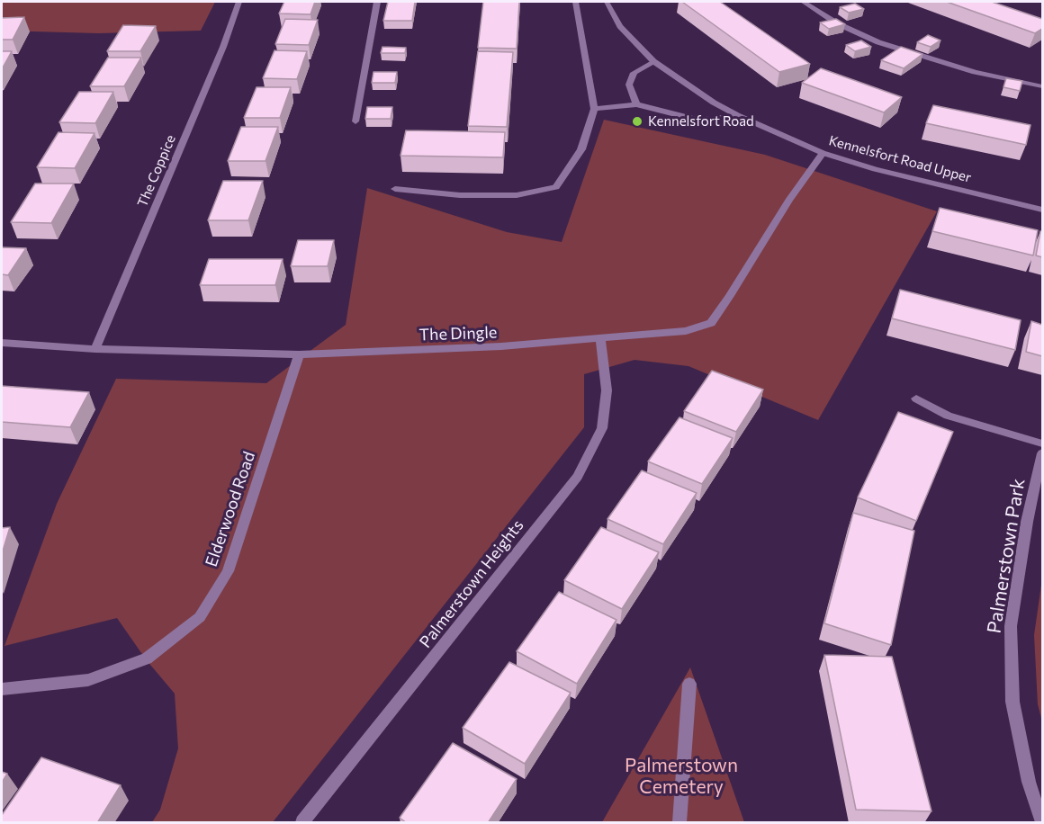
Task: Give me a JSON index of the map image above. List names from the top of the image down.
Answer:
{
  "streets": {
    "street": [
      "Kennelsfort Road Upper",
      "The Coppice",
      "The Dingle",
      "Elderwood Road",
      "Palmerstown Park",
      "Palmerstown Heights"
    ]
  },
  "crossings": [
    ["Kennelsfort Road Upper", "The Dingle"],
    ["The Coppice", "The Dingle"],
    ["The Dingle", "Elderwood Road"],
    ["The Dingle", "Palmerstown Heights"]
  ],
  "parks": ["Palmerstown Cemetery"],
  "places": ["Kennelsfort Road"]
}
